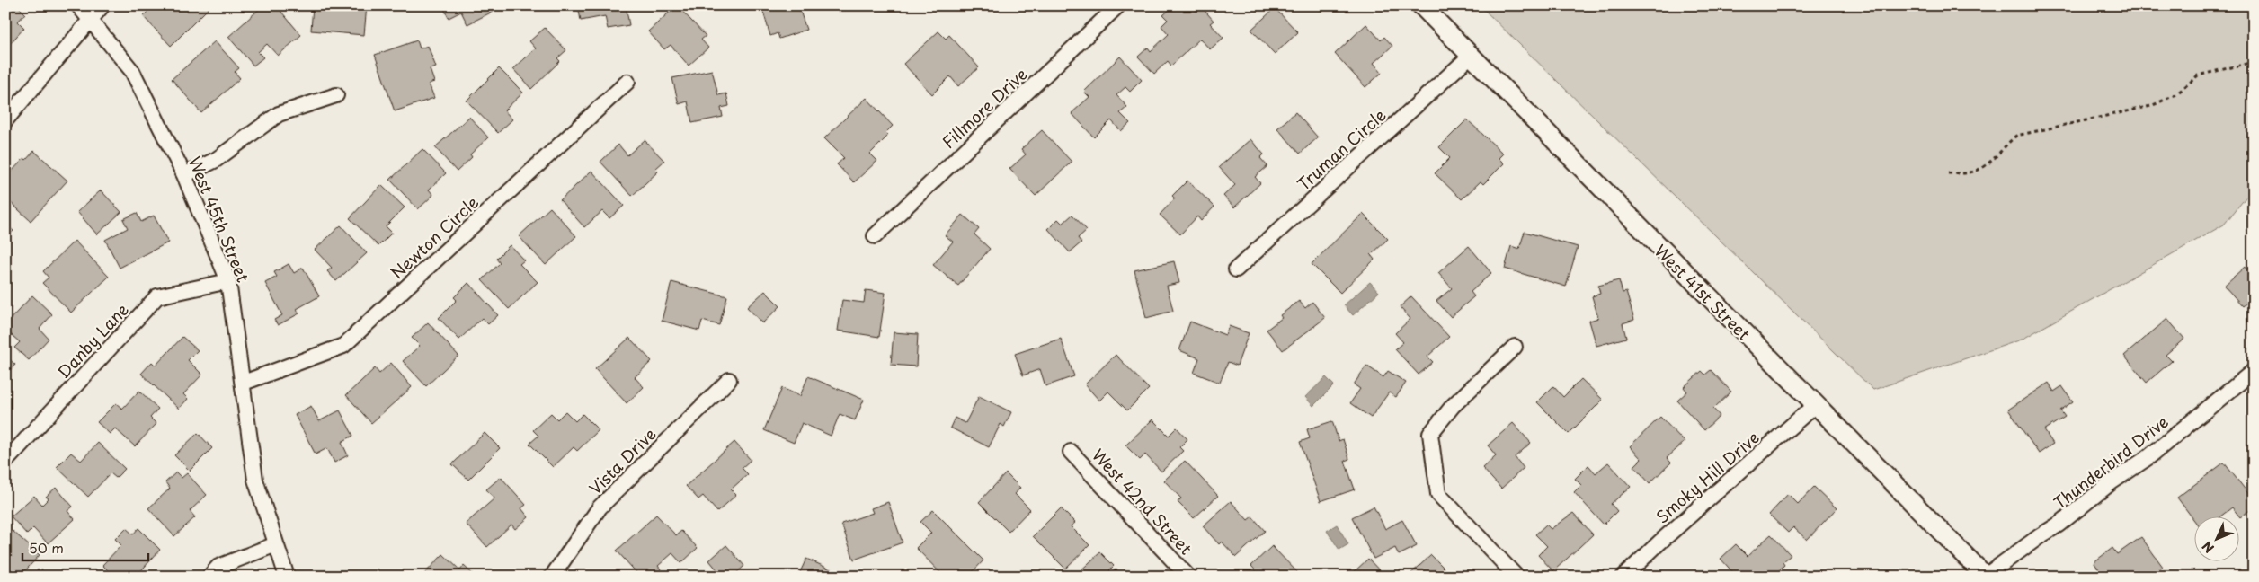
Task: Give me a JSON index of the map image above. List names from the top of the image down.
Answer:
{
  "streets": {
    "street": [
      "Fillmore Drive",
      "Truman Circle",
      "West 45th Street",
      "Newton Circle",
      "West 41st Street",
      "Danby Lane",
      "Vista Drive",
      "Thunderbird Drive",
      "Smoky Hill Drive",
      "West 42nd Street"
    ]
  },
  "crossings": [
    ["Truman Circle", "West 41st Street"],
    ["West 45th Street", "Newton Circle"],
    ["West 45th Street", "Danby Lane"],
    ["West 41st Street", "Thunderbird Drive"],
    ["West 41st Street", "Smoky Hill Drive"]
  ],
  "scale_bar": "50 m",
  "north": "bottom left"
}
